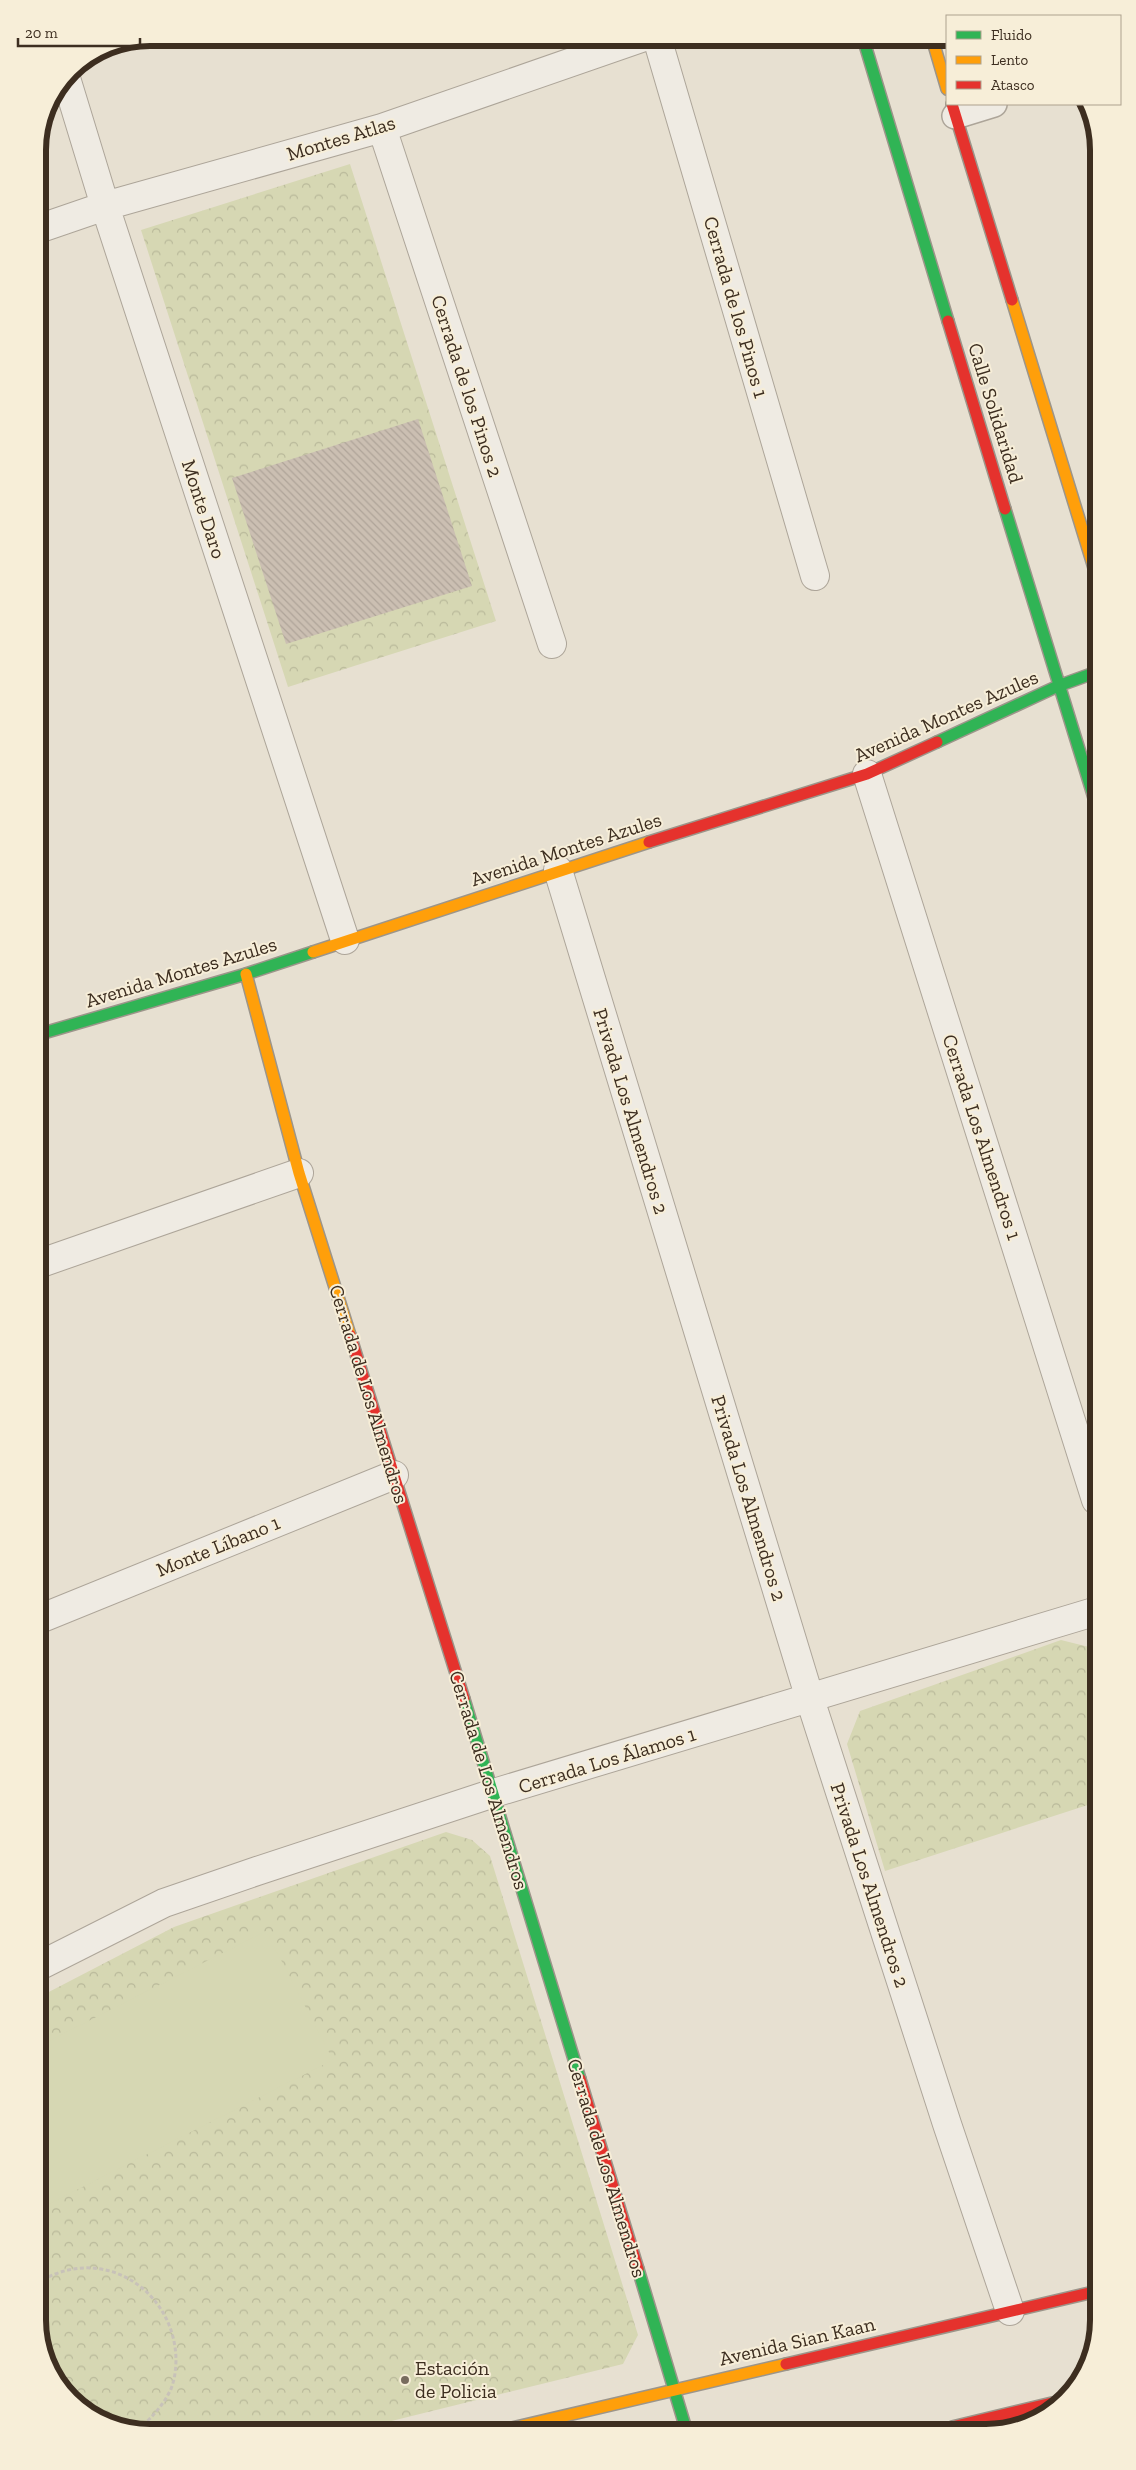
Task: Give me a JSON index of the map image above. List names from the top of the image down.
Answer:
{
  "streets": {
    "street": [
      "Montes Atlas",
      "Cerrada de los Pinos 1",
      "Cerrada de los Pinos 2",
      "Calle Solidaridad",
      "Monte Daro",
      "Avenida Montes Azules",
      "Privada Los Almendros 2",
      "Cerrada Los Almendros 1",
      "Cerrada de Los Almendros",
      "Monte Líbano 1",
      "Cerrada Los Álamos 1",
      "Avenida Sian Kaan"
    ]
  },
  "crossings": [
    ["Montes Atlas", "Cerrada de los Pinos 2"],
    ["Montes Atlas", "Monte Daro"],
    ["Calle Solidaridad", "Avenida Montes Azules"],
    ["Monte Daro", "Avenida Montes Azules"],
    ["Avenida Montes Azules", "Privada Los Almendros 2"],
    ["Avenida Montes Azules", "Cerrada Los Almendros 1"],
    ["Avenida Montes Azules", "Cerrada de Los Almendros"],
    ["Privada Los Almendros 2", "Cerrada Los Álamos 1"],
    ["Privada Los Almendros 2", "Avenida Sian Kaan"],
    ["Cerrada de Los Almendros", "Monte Líbano 1"],
    ["Cerrada de Los Almendros", "Cerrada Los Álamos 1"],
    ["Cerrada de Los Almendros", "Avenida Sian Kaan"]
  ],
  "places": ["Estación de Policia"],
  "legend": ["Fluido", "Lento", "Atasco"],
  "scale_bar": "20 m"
}
